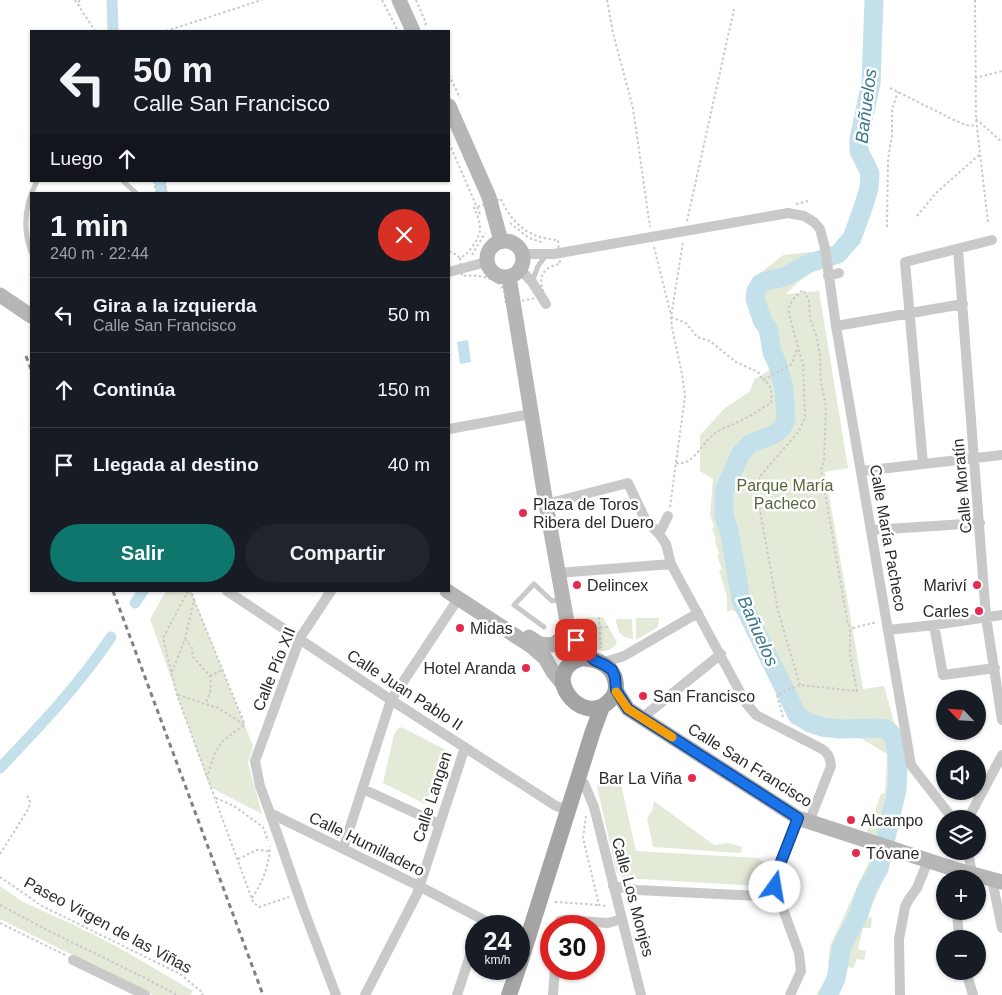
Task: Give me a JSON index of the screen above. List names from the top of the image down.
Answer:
{
  "streets": {
    "street": [
      "Calle Moratín",
      "Calle María Pacheco",
      "Calle Pío XII",
      "Calle Juan Pablo II",
      "Calle San Francisco",
      "Calle Langen",
      "Calle Humilladero",
      "Calle Los Monjes"
    ],
    "path": ["Paseo Virgen de las Viñas"]
  },
  "crossings": [
    ["Calle Pío XII", "Calle Juan Pablo II"],
    ["Calle Pío XII", "Calle Humilladero"],
    ["Calle Juan Pablo II", "Calle Langen"],
    ["Calle Langen", "Calle Humilladero"]
  ],
  "water": ["Bañuelos"],
  "parks": ["Parque María Pacheco"],
  "places": [
    "Plaza de Toros Ribera del Duero",
    "Delincex",
    "Mariví",
    "Carles",
    "Midas",
    "Hotel Aranda",
    "San Francisco",
    "Bar La Viña",
    "Alcampo",
    "Tóvane"
  ],
  "north": "top left",
  "page": {
    "turn": ["50 m", "Calle San Francisco"],
    "then": "Luego",
    "heading": ["1 min", "240 m · 22:44"],
    "list": [
      {
        "name": "Gira a la izquierda",
        "note": "Calle San Francisco",
        "value": "50 m"
      },
      {
        "name": "Continúa",
        "value": "150 m"
      },
      {
        "name": "Llegada al destino",
        "value": "40 m"
      }
    ],
    "buttons": ["Salir", "Compartir"],
    "map_buttons": ["+", "−"],
    "speed": "24 km/h",
    "limit": "30"
  }
}
